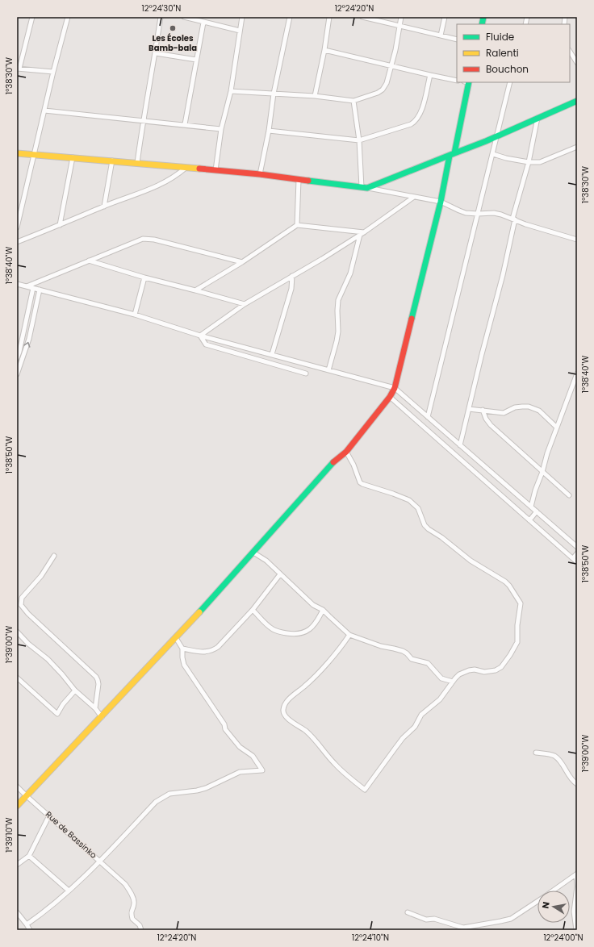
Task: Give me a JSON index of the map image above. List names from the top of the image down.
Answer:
{
  "streets": {
    "street": ["Rue de Bassinko"]
  },
  "places": ["Les Écoles Bamb-bala"],
  "legend": ["Fluide", "Ralenti", "Bouchon"],
  "north": "left",
  "coordinates": [
    "12°24'30\"N",
    "12°24'20\"N",
    "1°38'30\"W",
    "1°38'40\"W",
    "1°38'50\"W",
    "1°39'00\"W",
    "1°39'10\"W",
    "12°24'10\"N",
    "12°24'00\"N"
  ]
}
